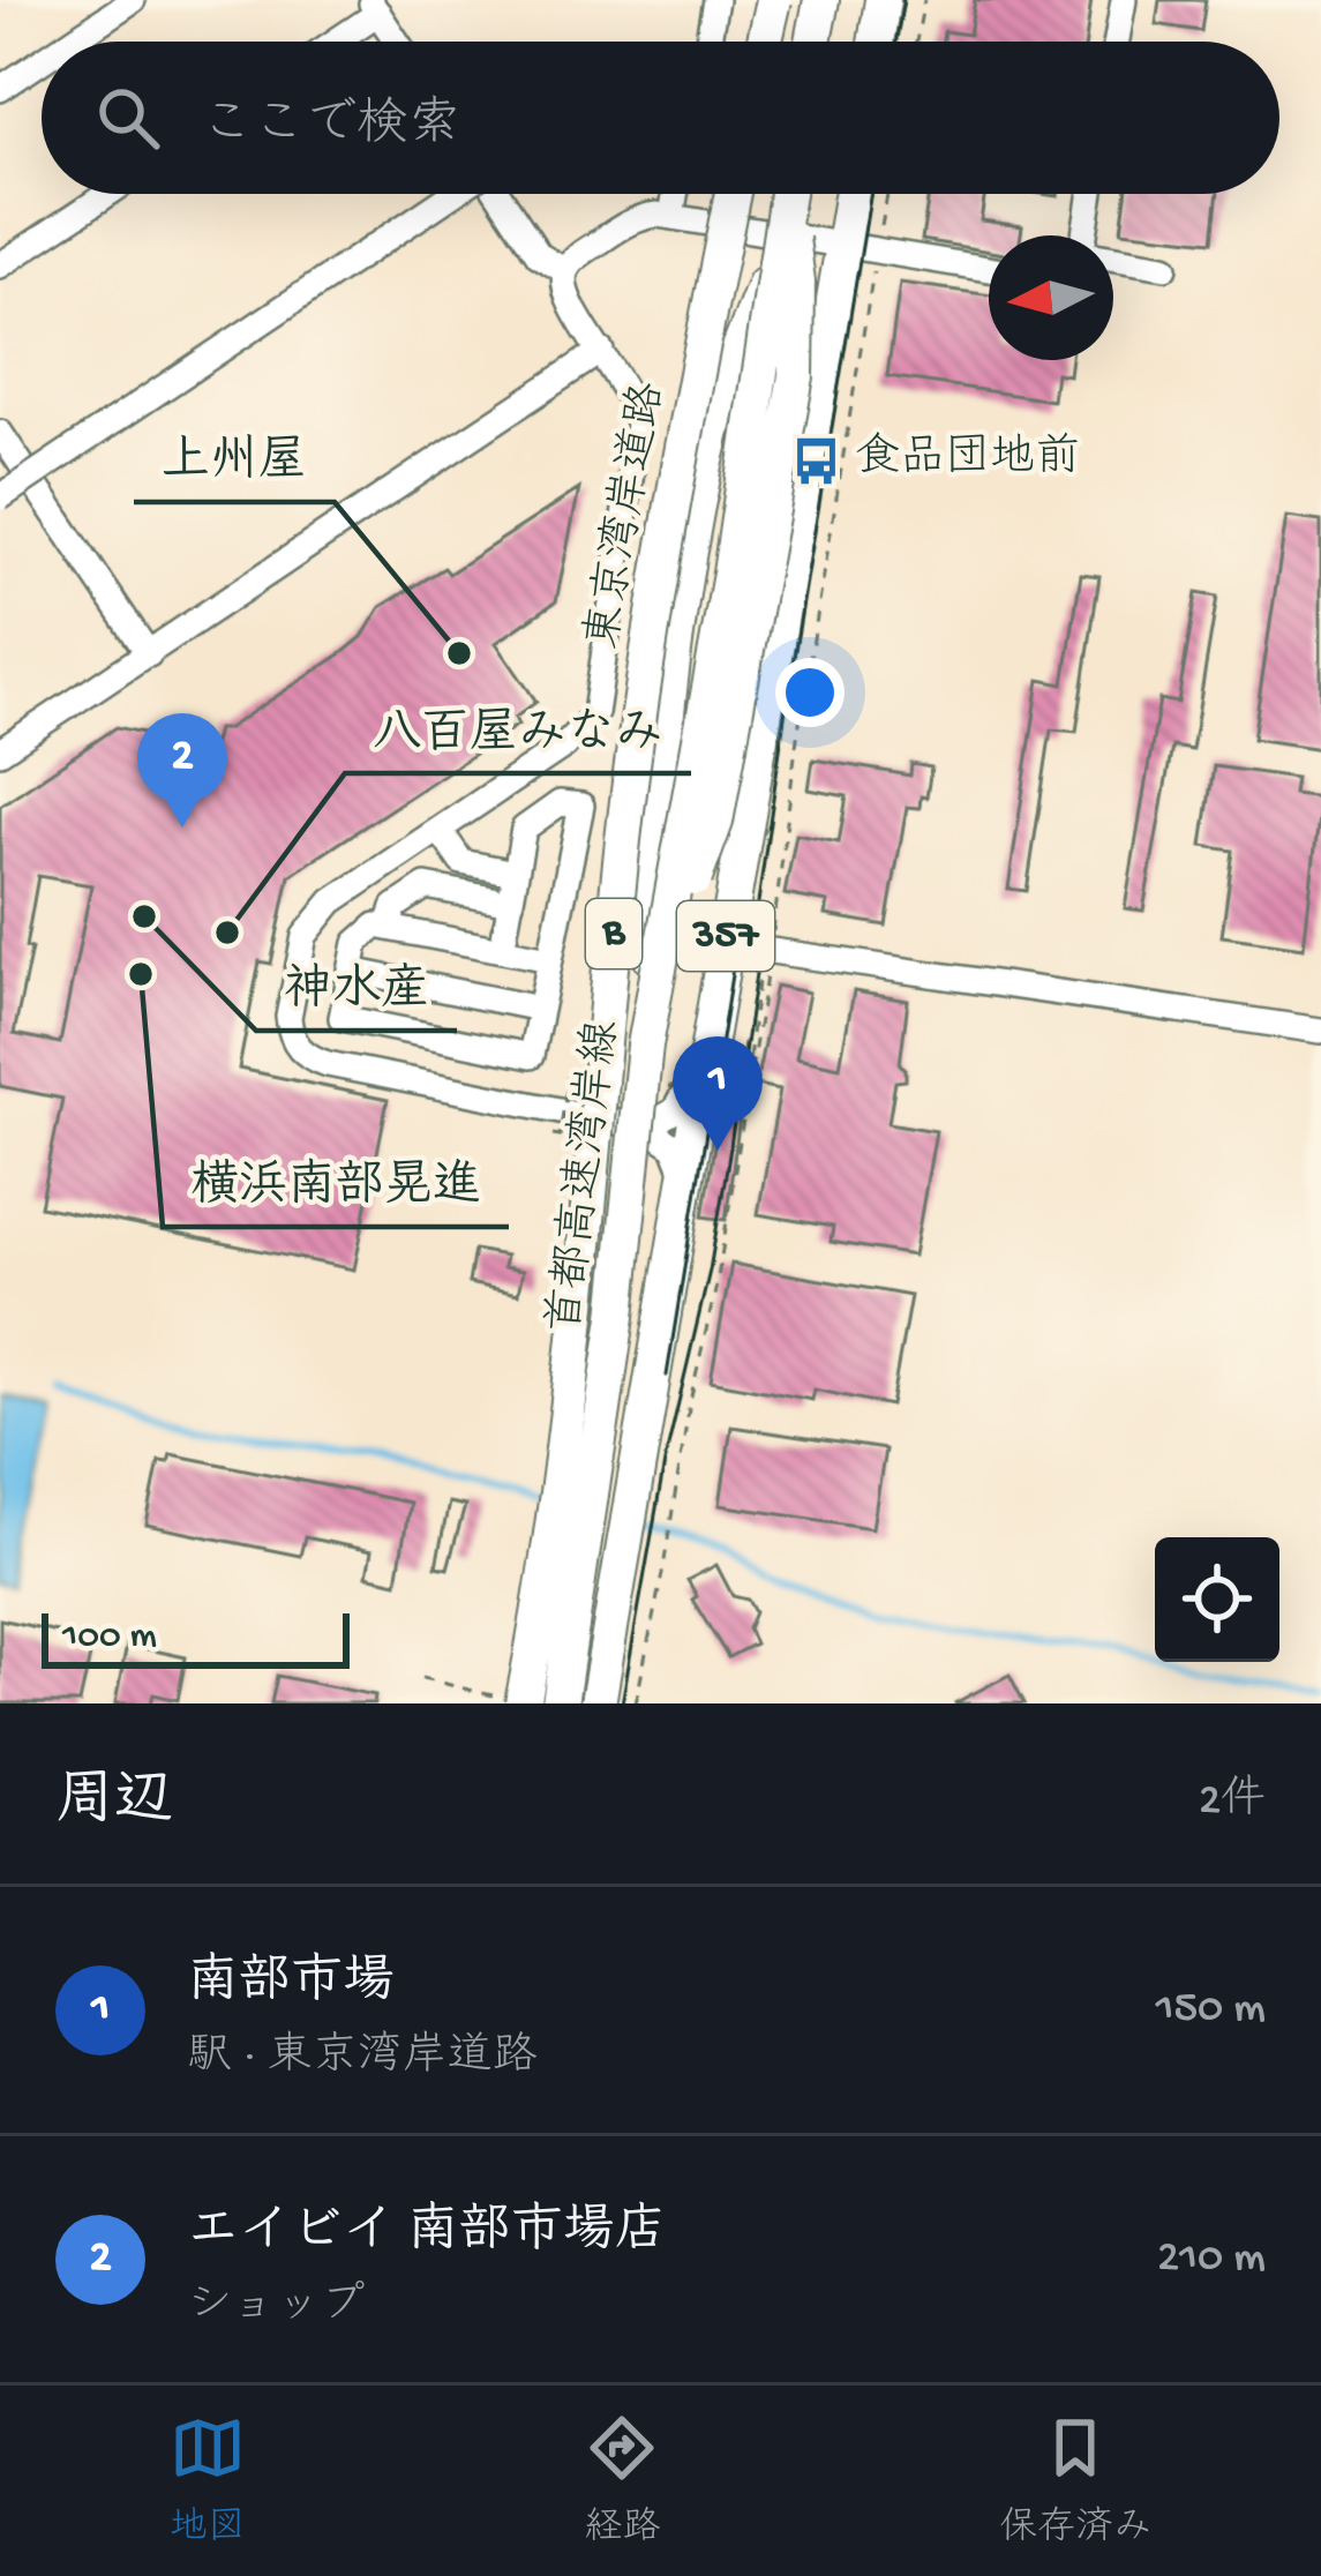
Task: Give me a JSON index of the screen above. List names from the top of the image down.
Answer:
{
  "streets": {
    "highway": [
      "東京湾岸道路",
      "B",
      "357",
      "首都高速湾岸線"
    ]
  },
  "crossings": [
    ["東京湾岸道路", "首都高速湾岸線"]
  ],
  "places": {
    "bus stop": ["食品団地前"],
    "other": [
      "上州屋",
      "神水産",
      "八百屋みなみ",
      "横浜南部晃進"
    ]
  },
  "scale_bar": "100 m",
  "north": "left",
  "page": {
    "search": "ここで検索",
    "pins": ["2", "1"],
    "scale": "100 m",
    "heading": ["周辺", "2件"],
    "list": [
      {
        "mark": "1",
        "name": "南部市場",
        "note": "駅 · 東京湾岸道路",
        "value": "150 m"
      },
      {
        "mark": "2",
        "name": "エイビイ 南部市場店",
        "note": "ショップ",
        "value": "210 m"
      }
    ],
    "nav": ["地図", "経路", "保存済み"]
  }
}
